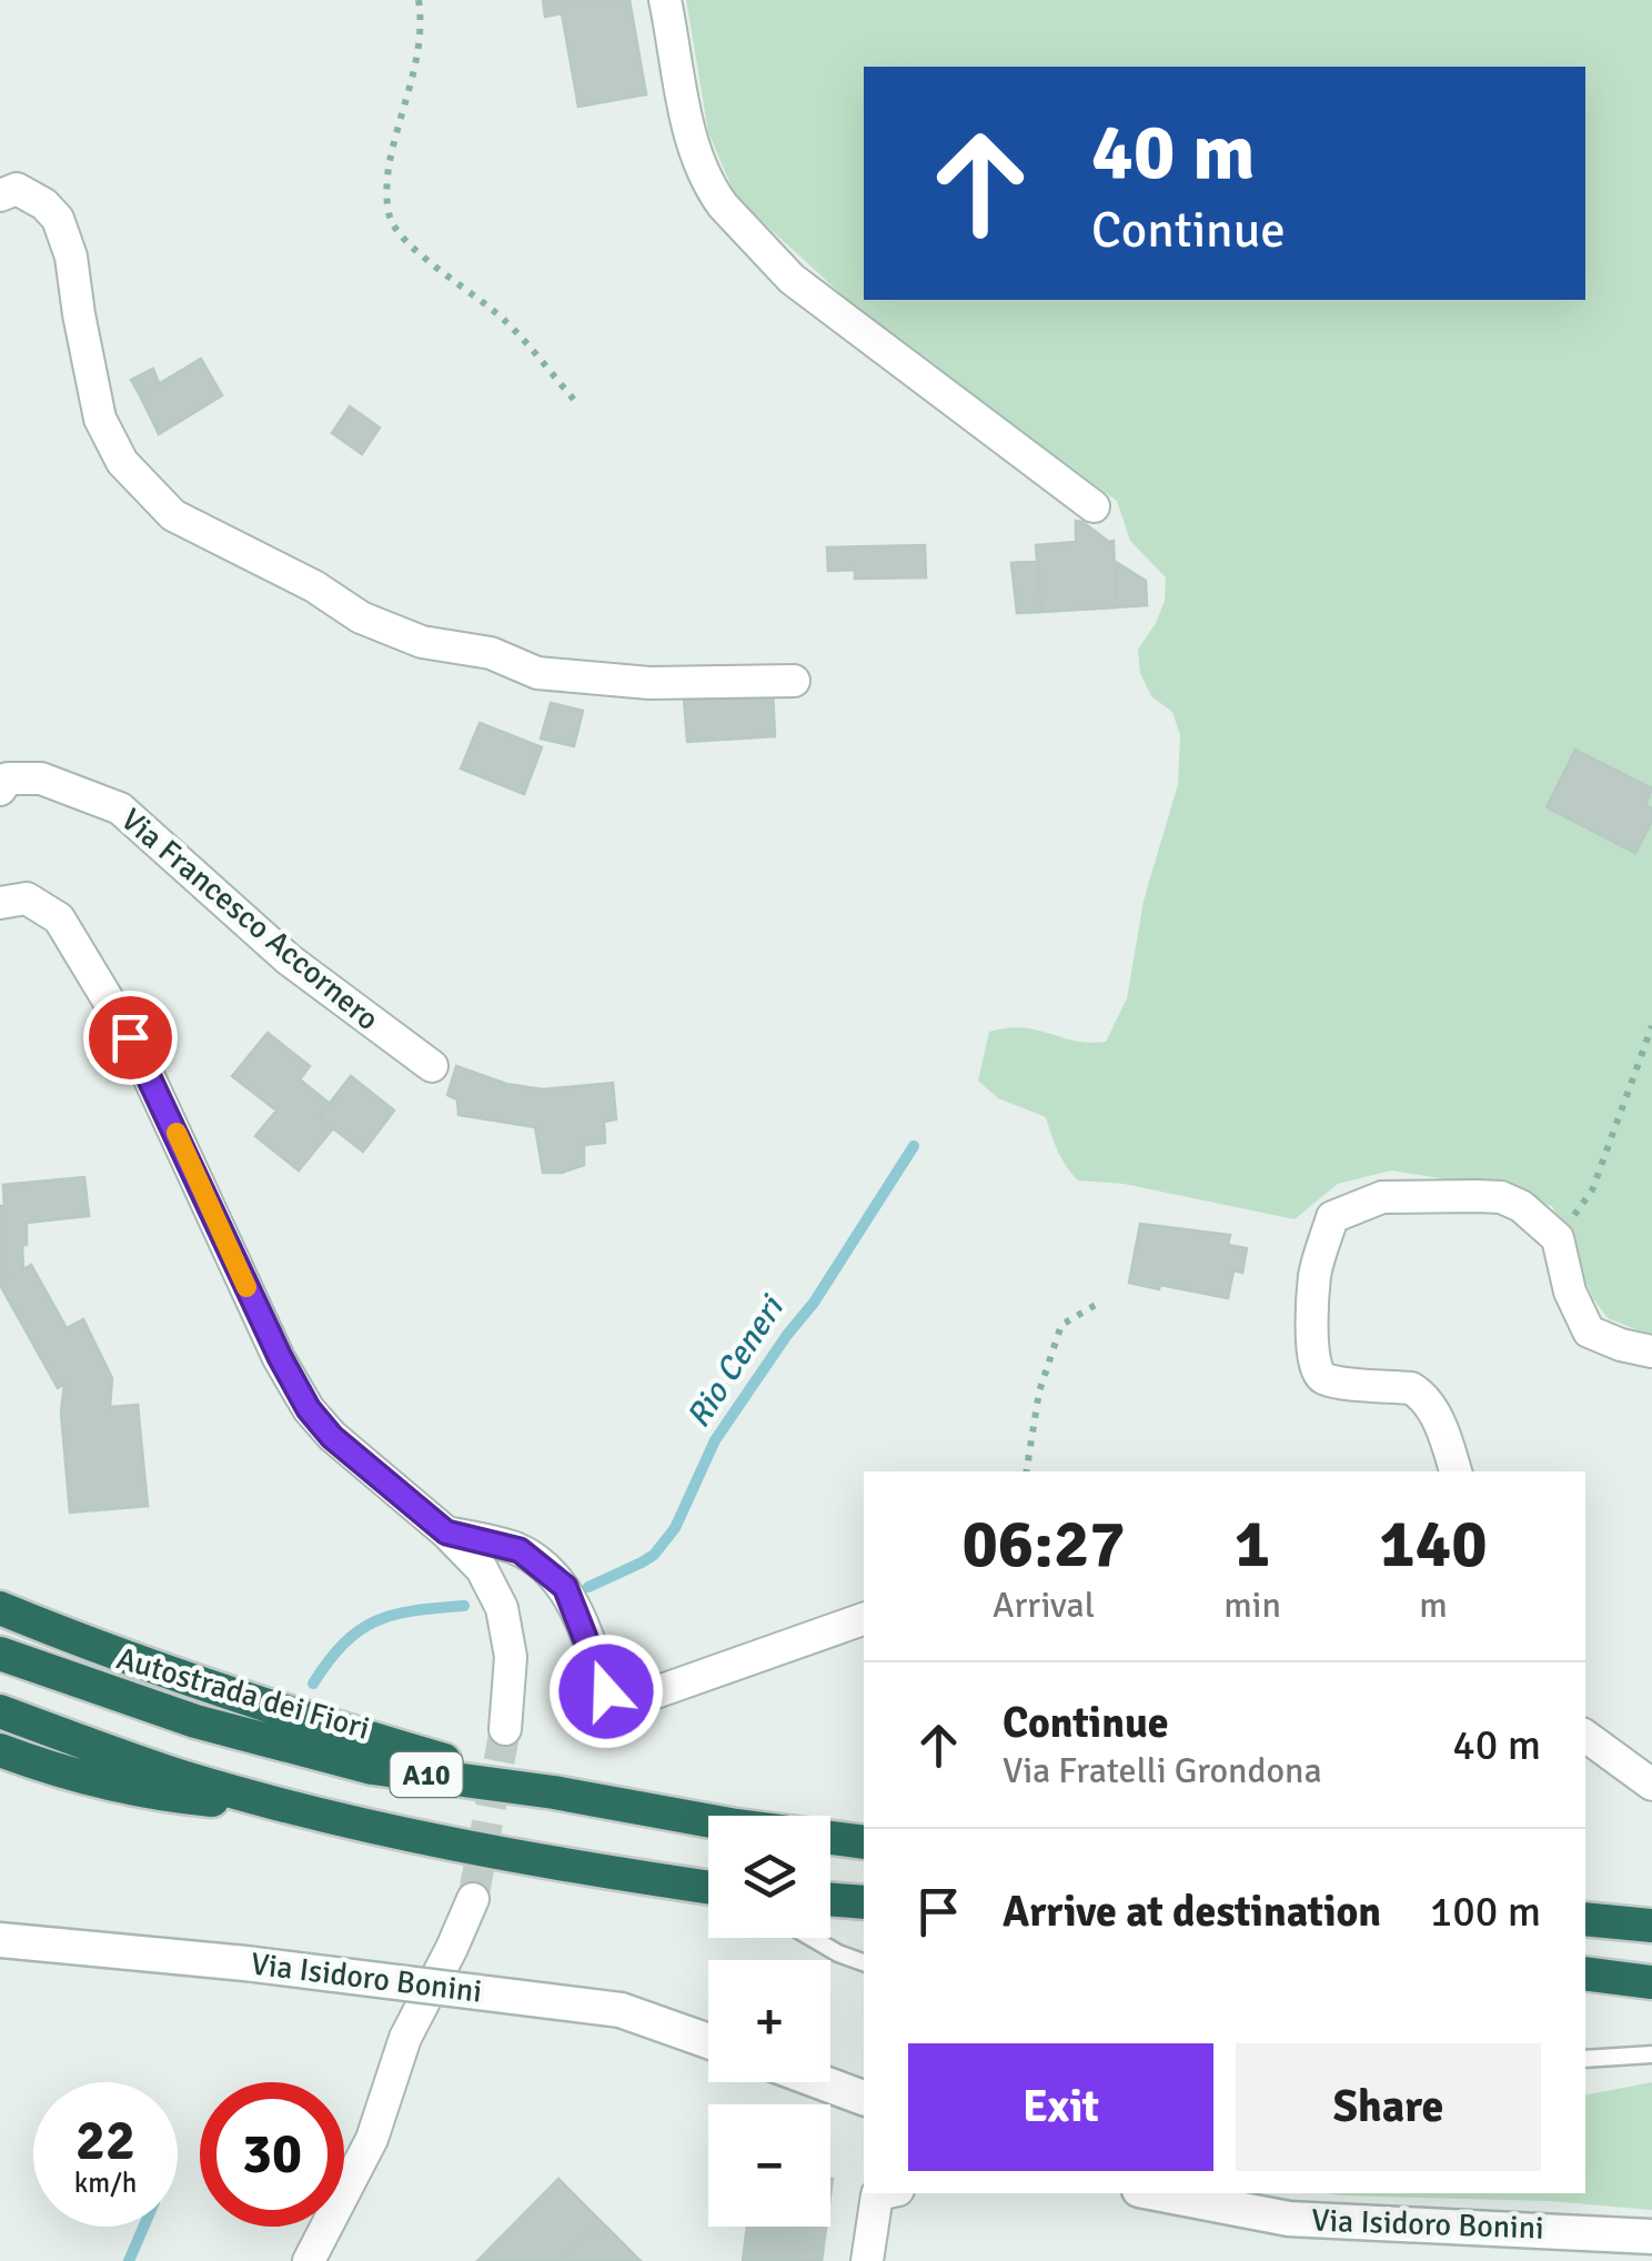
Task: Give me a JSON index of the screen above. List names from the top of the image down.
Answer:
{
  "streets": {
    "highway": ["Autostrada dei Fiori", "A10"],
    "street": ["Via Francesco Accornero", "Via Isidoro Bonini"]
  },
  "crossings": [
    ["Autostrada dei Fiori", "A10"]
  ],
  "water": ["Rio Ceneri"],
  "page": {
    "turn": ["40 m", "Continue"],
    "eta": [
      "06:27",
      "Arrival",
      "1",
      "min",
      "140",
      "m"
    ],
    "list": [
      {
        "name": "Continue",
        "note": "Via Fratelli Grondona",
        "value": "40 m"
      },
      {
        "name": "Arrive at destination",
        "value": "100 m"
      }
    ],
    "map_buttons": ["+", "−"],
    "buttons": ["Exit", "Share"],
    "speed": "22 km/h",
    "limit": "30"
  }
}
